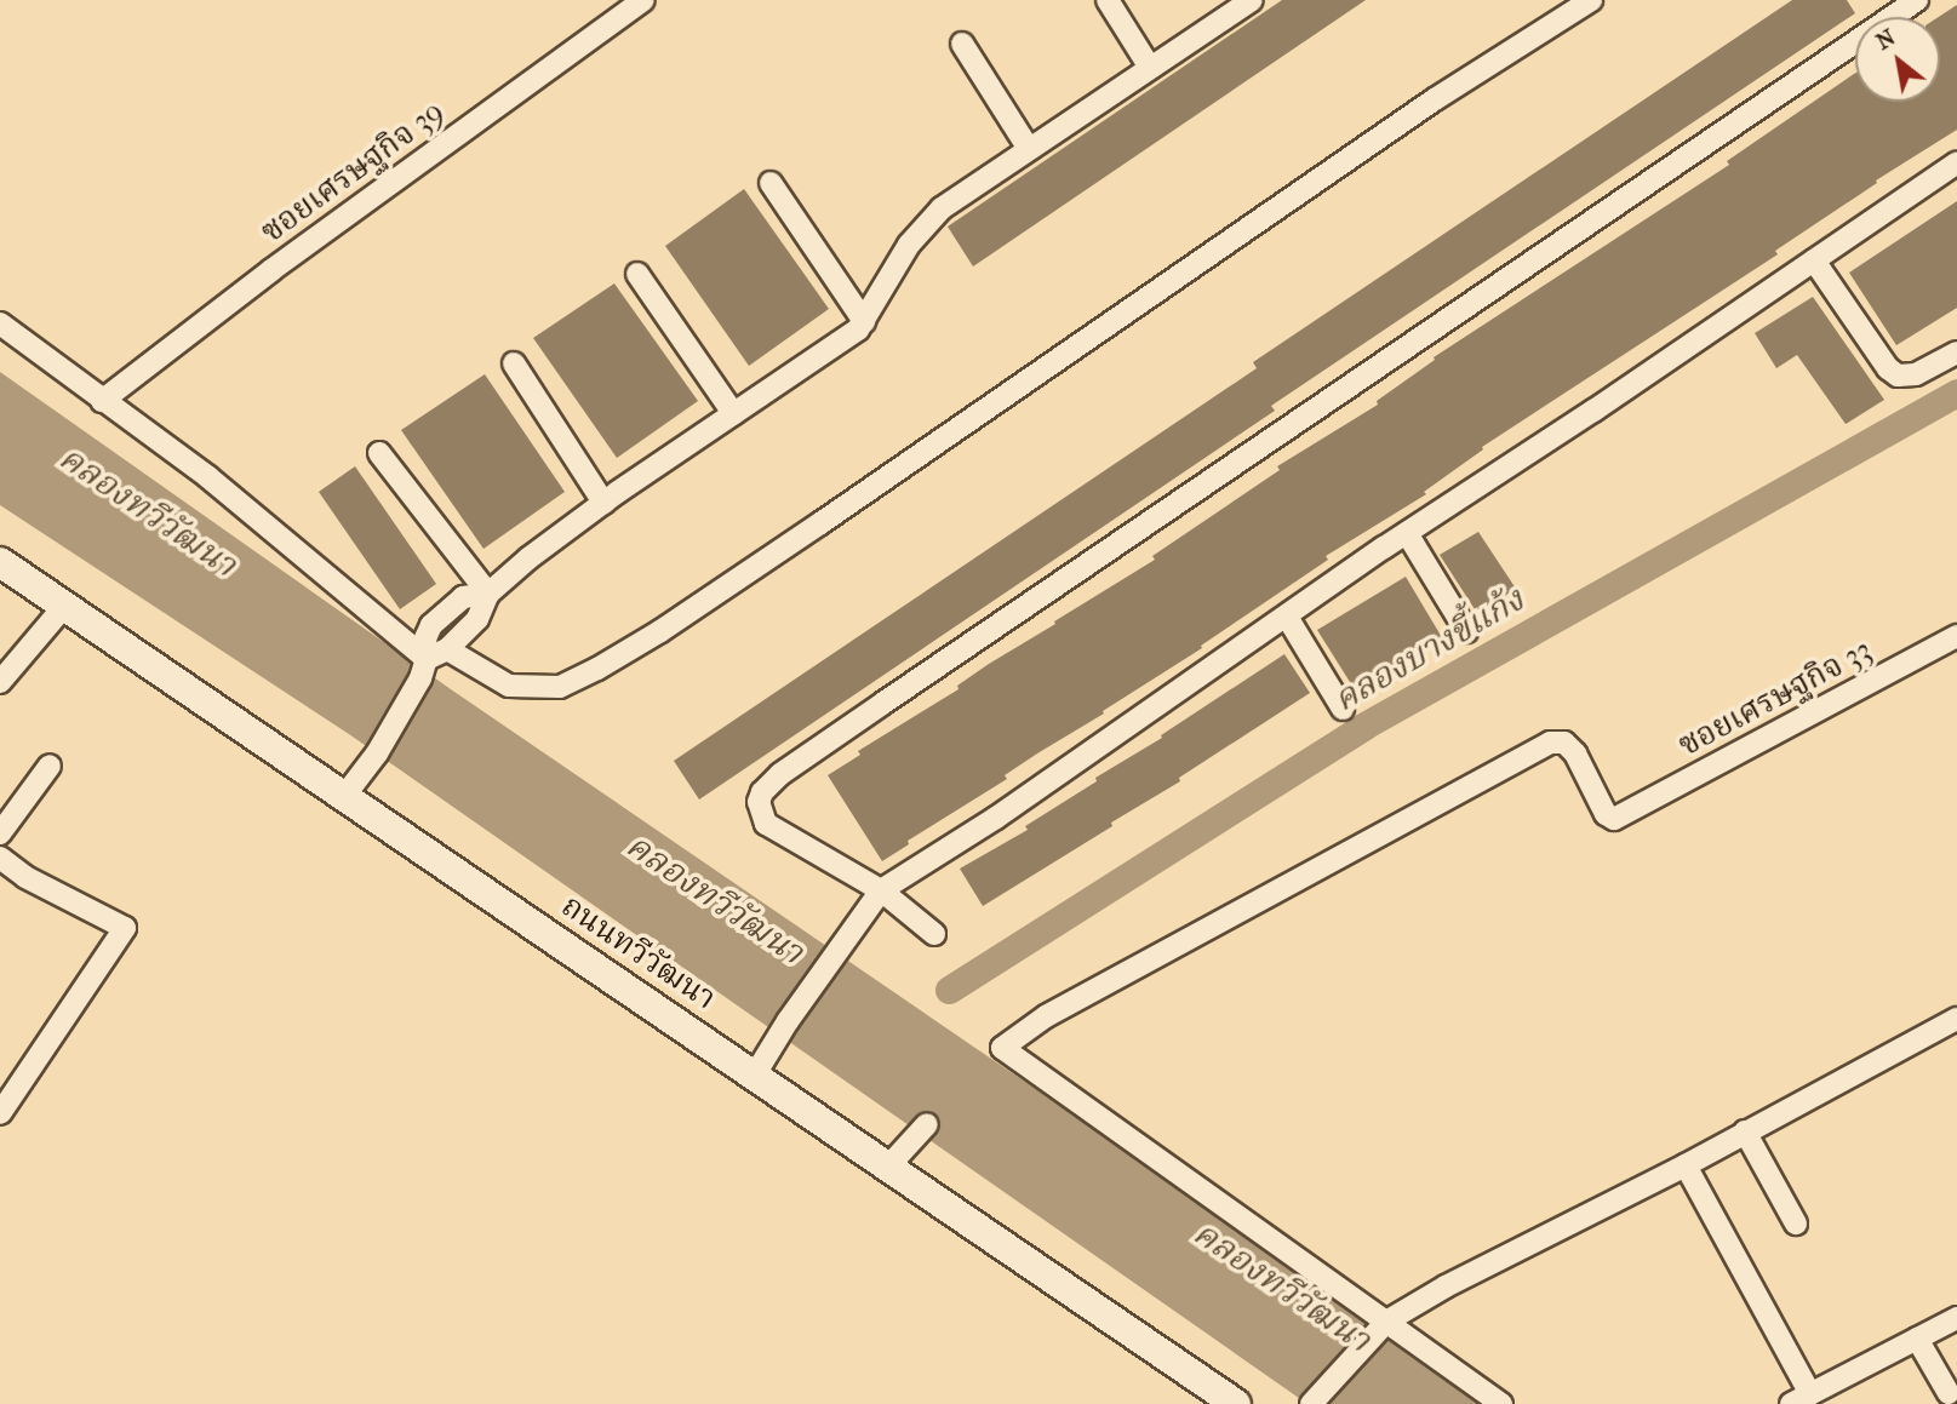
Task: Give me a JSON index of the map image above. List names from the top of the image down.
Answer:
{
  "streets": {
    "main road": ["ถนนทวีวัฒนา"],
    "street": ["ซอยเศรษฐกิจ 39", "ซอยเศรษฐกิจ 33"]
  },
  "water": ["คลองทวีวัฒนา", "คลองบางขี้แก้ง"],
  "north": "top left"
}
